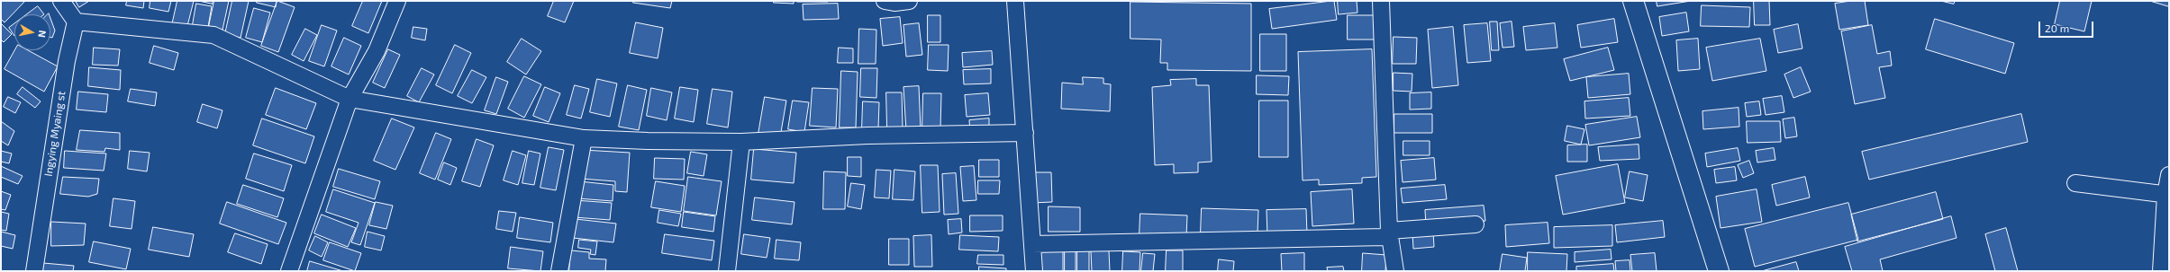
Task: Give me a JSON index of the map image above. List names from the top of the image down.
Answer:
{
  "streets": {
    "street": ["Ingying Myaing st"]
  },
  "scale_bar": "20 m",
  "north": "right"
}
